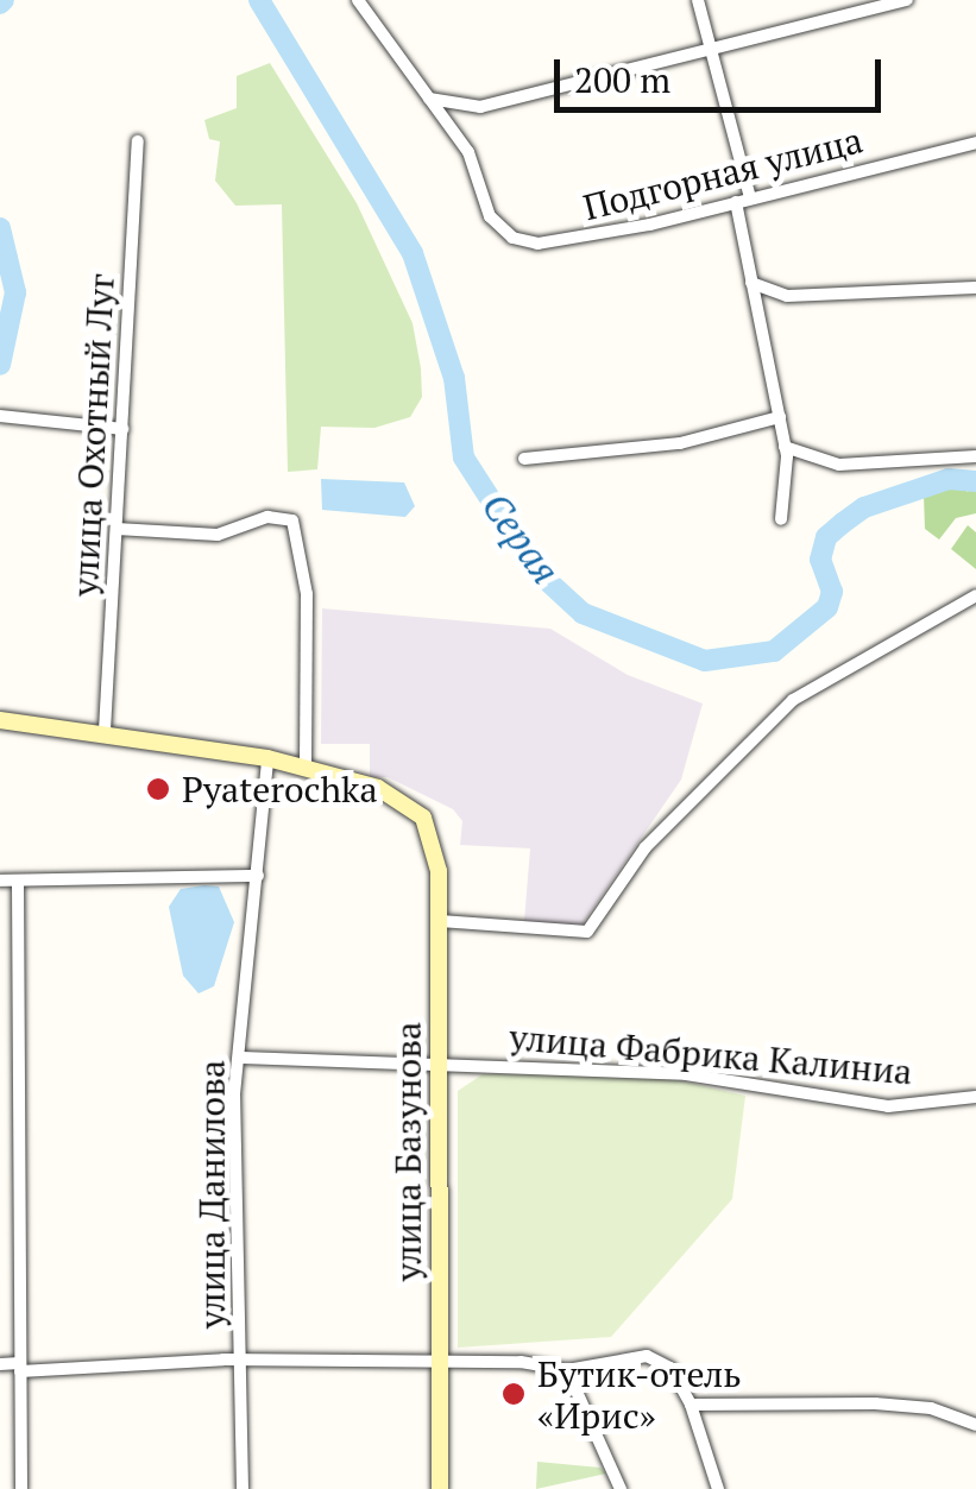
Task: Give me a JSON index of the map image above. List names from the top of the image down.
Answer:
{
  "streets": {
    "street": [
      "Подгорная улица",
      "улица Охотный Луг",
      "улица Фабрика Калиниа",
      "улица Базунова",
      "улица Данилова"
    ]
  },
  "crossings": [
    ["улица Фабрика Калиниа", "улица Базунова"],
    ["улица Фабрика Калиниа", "улица Данилова"]
  ],
  "water": ["Серая"],
  "places": ["Pyaterochka", "Бутик-отель «Ирис»"],
  "scale_bar": "200 m"
}
